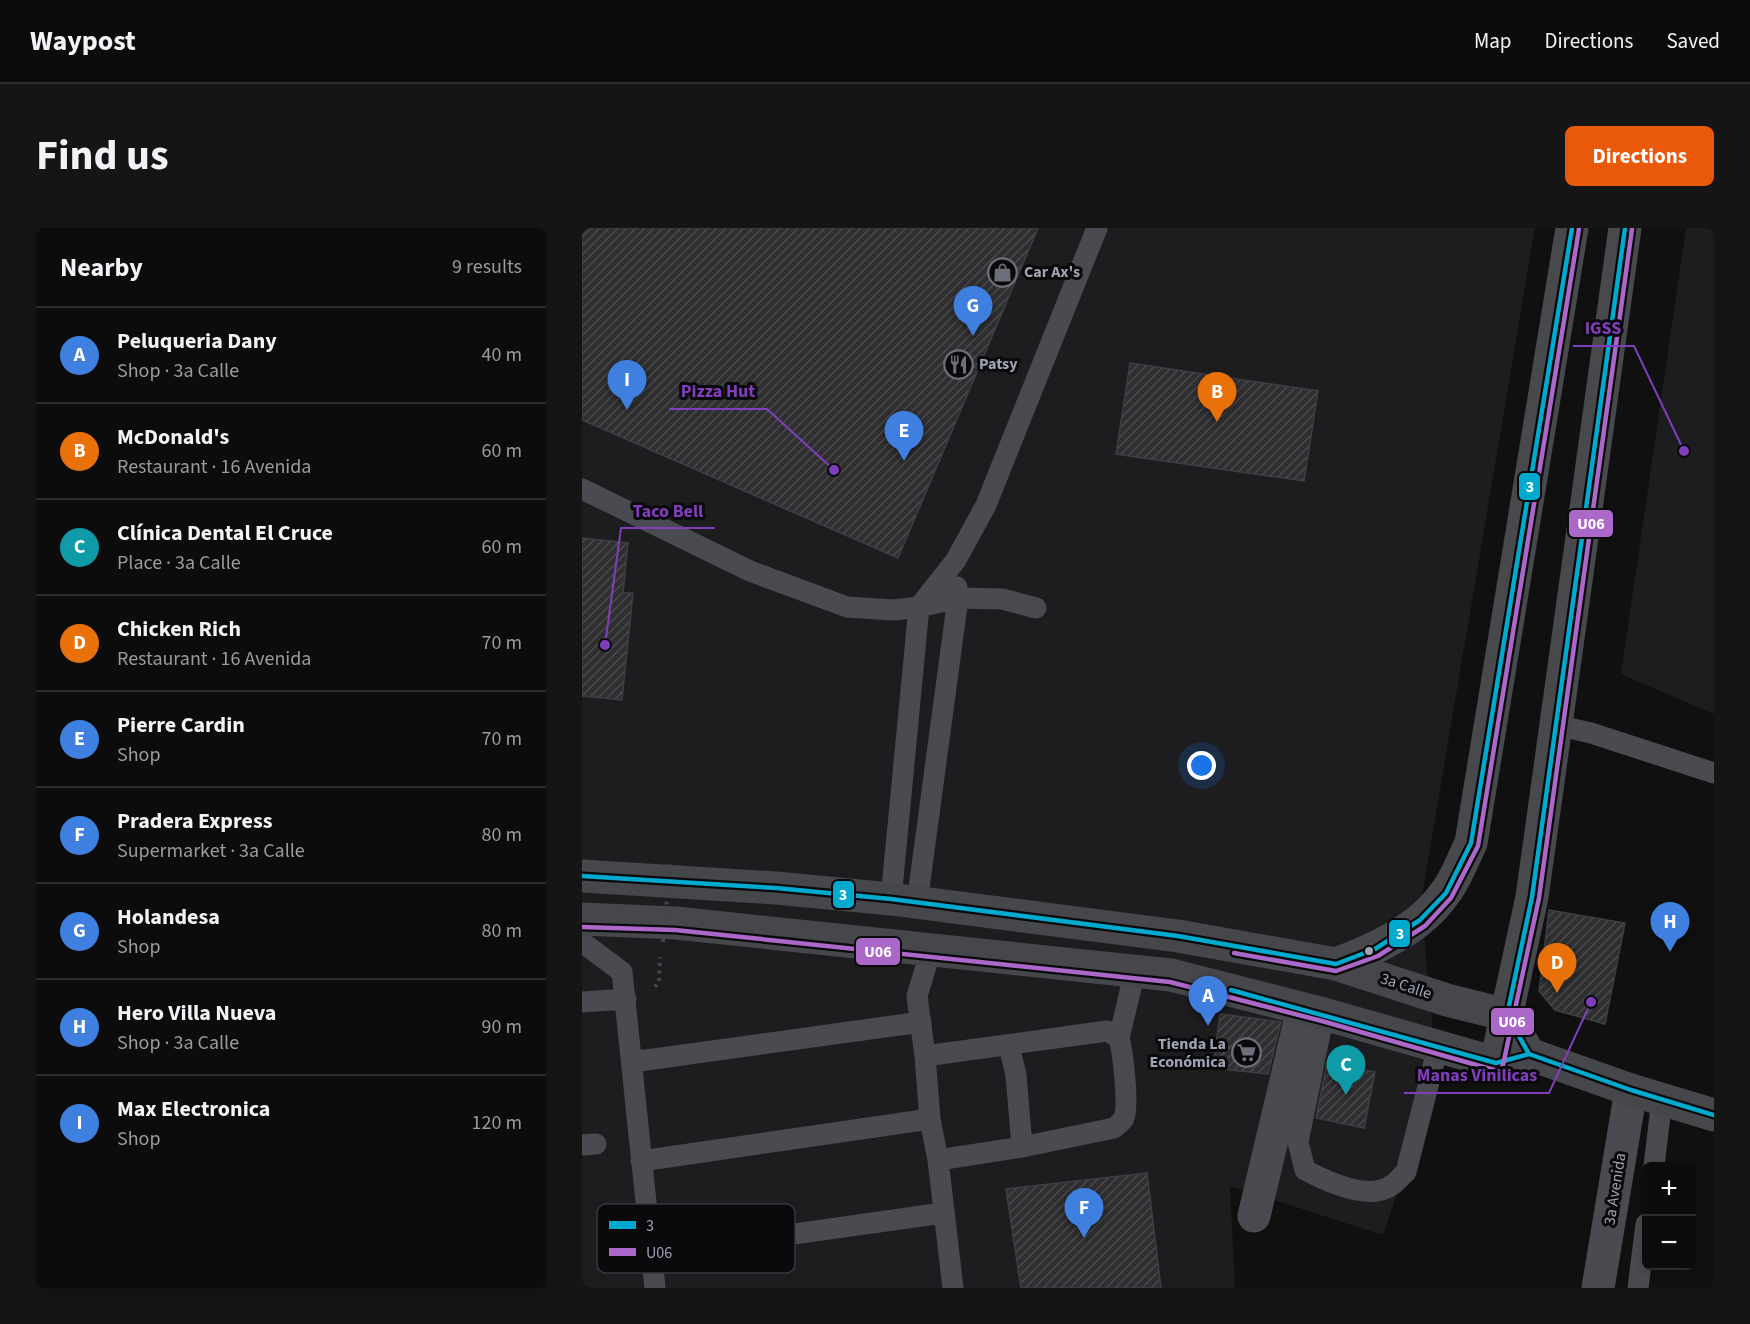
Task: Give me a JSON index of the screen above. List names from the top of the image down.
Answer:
{
  "streets": {
    "main road": ["3a Calle"],
    "street": ["3a Avenida"]
  },
  "places": {
    "shop": ["Car Ax's"],
    "restaurant": ["Patsy"],
    "other": [
      "IGSS",
      "Pizza Hut",
      "Taco Bell",
      "Manas Vinilicas"
    ],
    "supermarket": ["Tienda La Económica"]
  },
  "lines": ["transit line 3", "transit line U06"],
  "legend": ["3", "U06"],
  "page": {
    "header": "Waypost",
    "nav": ["Map", "Directions", "Saved"],
    "title": "Find us",
    "buttons": "Directions",
    "heading": ["Nearby", "9 results"],
    "pins": [
      "G",
      "I",
      "B",
      "E",
      "H",
      "D",
      "A",
      "C",
      "F"
    ],
    "list": [
      {
        "mark": "A",
        "name": "Peluqueria Dany",
        "note": "Shop · 3a Calle",
        "value": "40 m"
      },
      {
        "mark": "B",
        "name": "McDonald's",
        "note": "Restaurant · 16 Avenida",
        "value": "60 m"
      },
      {
        "mark": "C",
        "name": "Clínica Dental El Cruce",
        "note": "Place · 3a Calle",
        "value": "60 m"
      },
      {
        "mark": "D",
        "name": "Chicken Rich",
        "note": "Restaurant · 16 Avenida",
        "value": "70 m"
      },
      {
        "mark": "E",
        "name": "Pierre Cardin",
        "note": "Shop",
        "value": "70 m"
      },
      {
        "mark": "F",
        "name": "Pradera Express",
        "note": "Supermarket · 3a Calle",
        "value": "80 m"
      },
      {
        "mark": "G",
        "name": "Holandesa",
        "note": "Shop",
        "value": "80 m"
      },
      {
        "mark": "H",
        "name": "Hero Villa Nueva",
        "note": "Shop · 3a Calle",
        "value": "90 m"
      },
      {
        "mark": "I",
        "name": "Max Electronica",
        "note": "Shop",
        "value": "120 m"
      }
    ],
    "map_buttons": ["+", "−"]
  }
}
